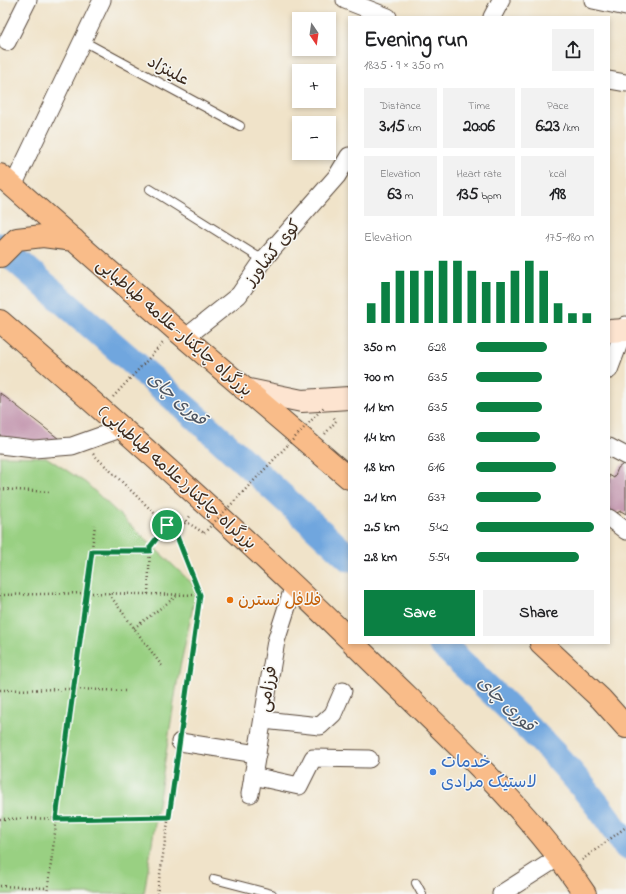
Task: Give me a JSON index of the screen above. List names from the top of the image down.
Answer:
{
  "streets": {
    "highway": ["بزرگراه چایکنار-علامه طباطبایی", "بزرگراه چایکنار(علامه طباطبایی)"],
    "street": ["کوی کشاورز", "فرزامی"],
    "lane": ["علینژاد"]
  },
  "crossings": [
    ["کوی کشاورز", "بزرگراه چایکنار-علامه طباطبایی"],
    ["بزرگراه چایکنار(علامه طباطبایی)", "فرزامی"]
  ],
  "water": ["قوری چای"],
  "places": ["فلافل نسترن", "خدمات لاستیک مرادی"],
  "north": "bottom",
  "page": {
    "map_buttons": ["+", "−"],
    "heading": ["Evening run", "18:35 · 9 × 350 m"],
    "stats": [
      ["Distance", "3.15 km"],
      ["Time", "20:06"],
      ["Pace", "6:23 /km"],
      ["Elevation", "63 m"],
      ["Heart rate", "135 bpm"],
      ["kcal", "198"]
    ],
    "chart": ["Elevation", "175–180 m"],
    "list": [
      {
        "name": "350 m",
        "note": "6:28"
      },
      {
        "name": "700 m",
        "note": "6:35"
      },
      {
        "name": "1.1 km",
        "note": "6:35"
      },
      {
        "name": "1.4 km",
        "note": "6:38"
      },
      {
        "name": "1.8 km",
        "note": "6:16"
      },
      {
        "name": "2.1 km",
        "note": "6:37"
      },
      {
        "name": "2.5 km",
        "note": "5:42"
      },
      {
        "name": "2.8 km",
        "note": "5:54"
      }
    ],
    "buttons": ["Save", "Share"]
  }
}
